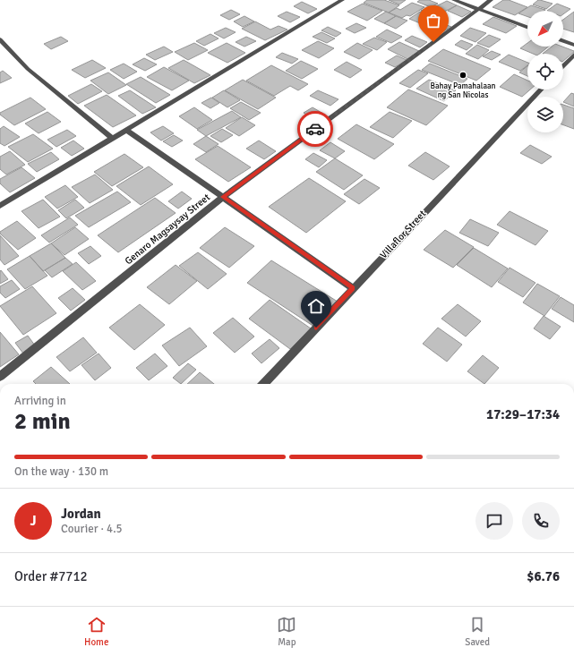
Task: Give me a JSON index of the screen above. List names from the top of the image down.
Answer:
{
  "streets": {
    "street": ["Genaro Magsaysay Street", "Villaflor Street"]
  },
  "places": ["Bahay Pamahalaan ng San Nicolas"],
  "north": "bottom left",
  "page": {
    "heading": ["2 min", "Arriving in", "17:29–17:34"],
    "panel": [
      "Jordan",
      "Courier · 4.5",
      "Order #7712",
      "$6.76"
    ],
    "bar": "On the way · 130 m",
    "round": "J",
    "tabs": ["Home", "Map", "Saved"]
  }
}
